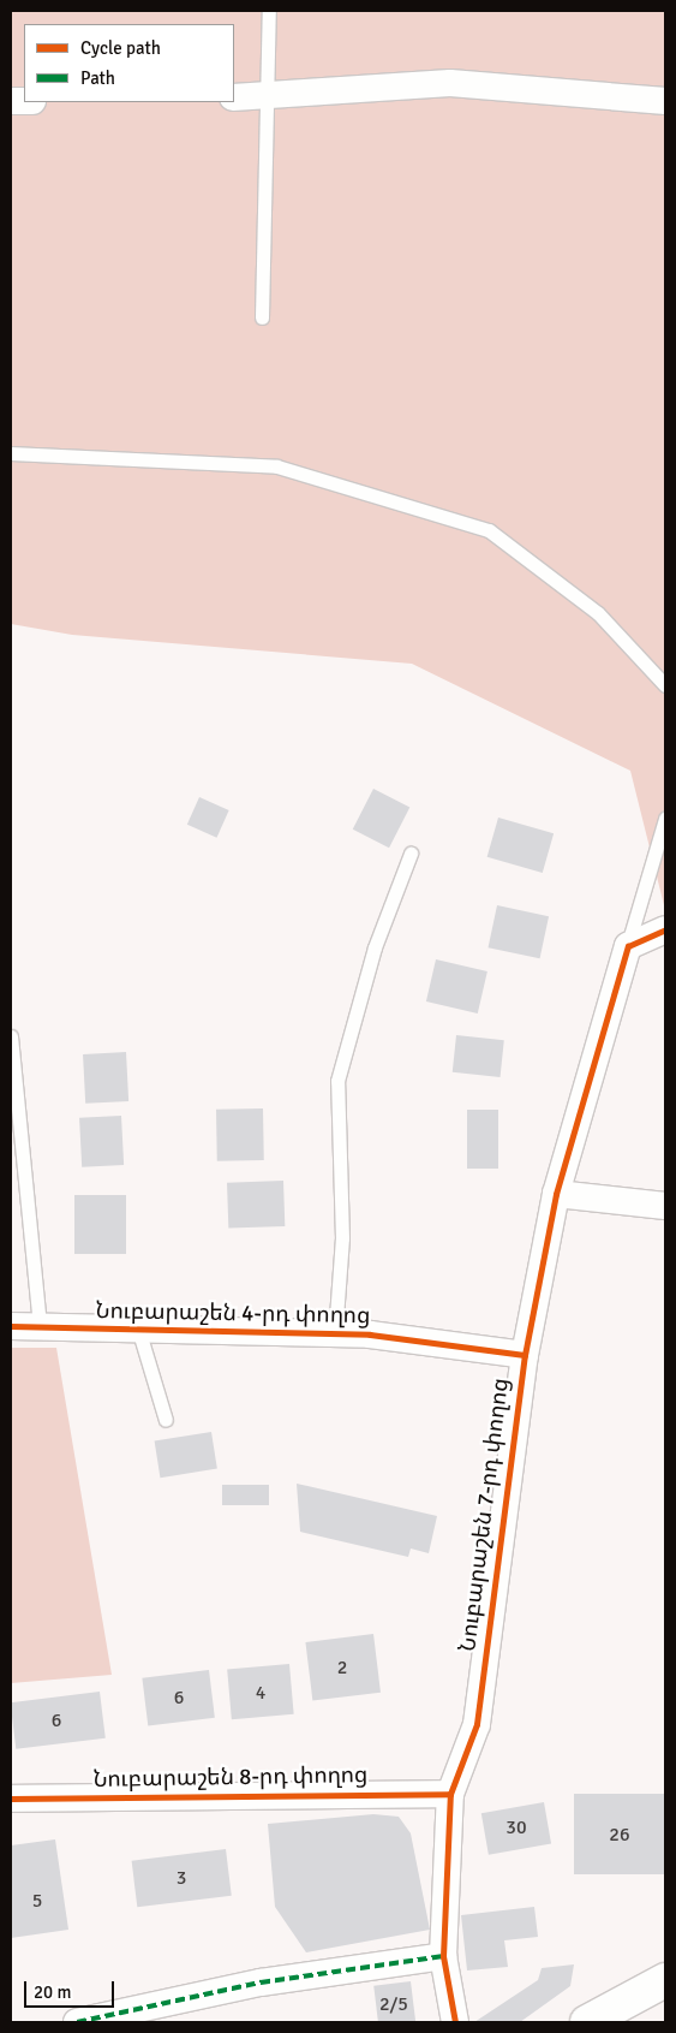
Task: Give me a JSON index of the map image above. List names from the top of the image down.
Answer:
{
  "streets": {
    "street": ["Նուբարաշեն 4-րդ փողոց", "Նուբարաշեն 7-րդ փողոց", "Նուբարաշեն 8-րդ փողոց"]
  },
  "crossings": [
    ["Նուբարաշեն 4-րդ փողոց", "Նուբարաշեն 7-րդ փողոց"],
    ["Նուբարաշեն 7-րդ փողոց", "Նուբարաշեն 8-րդ փողոց"]
  ],
  "house_numbers": [
    "2",
    "4",
    "6",
    "6",
    "30",
    "26",
    "3",
    "5",
    "2/5"
  ],
  "legend": ["Cycle path", "Path"],
  "scale_bar": "20 m"
}
